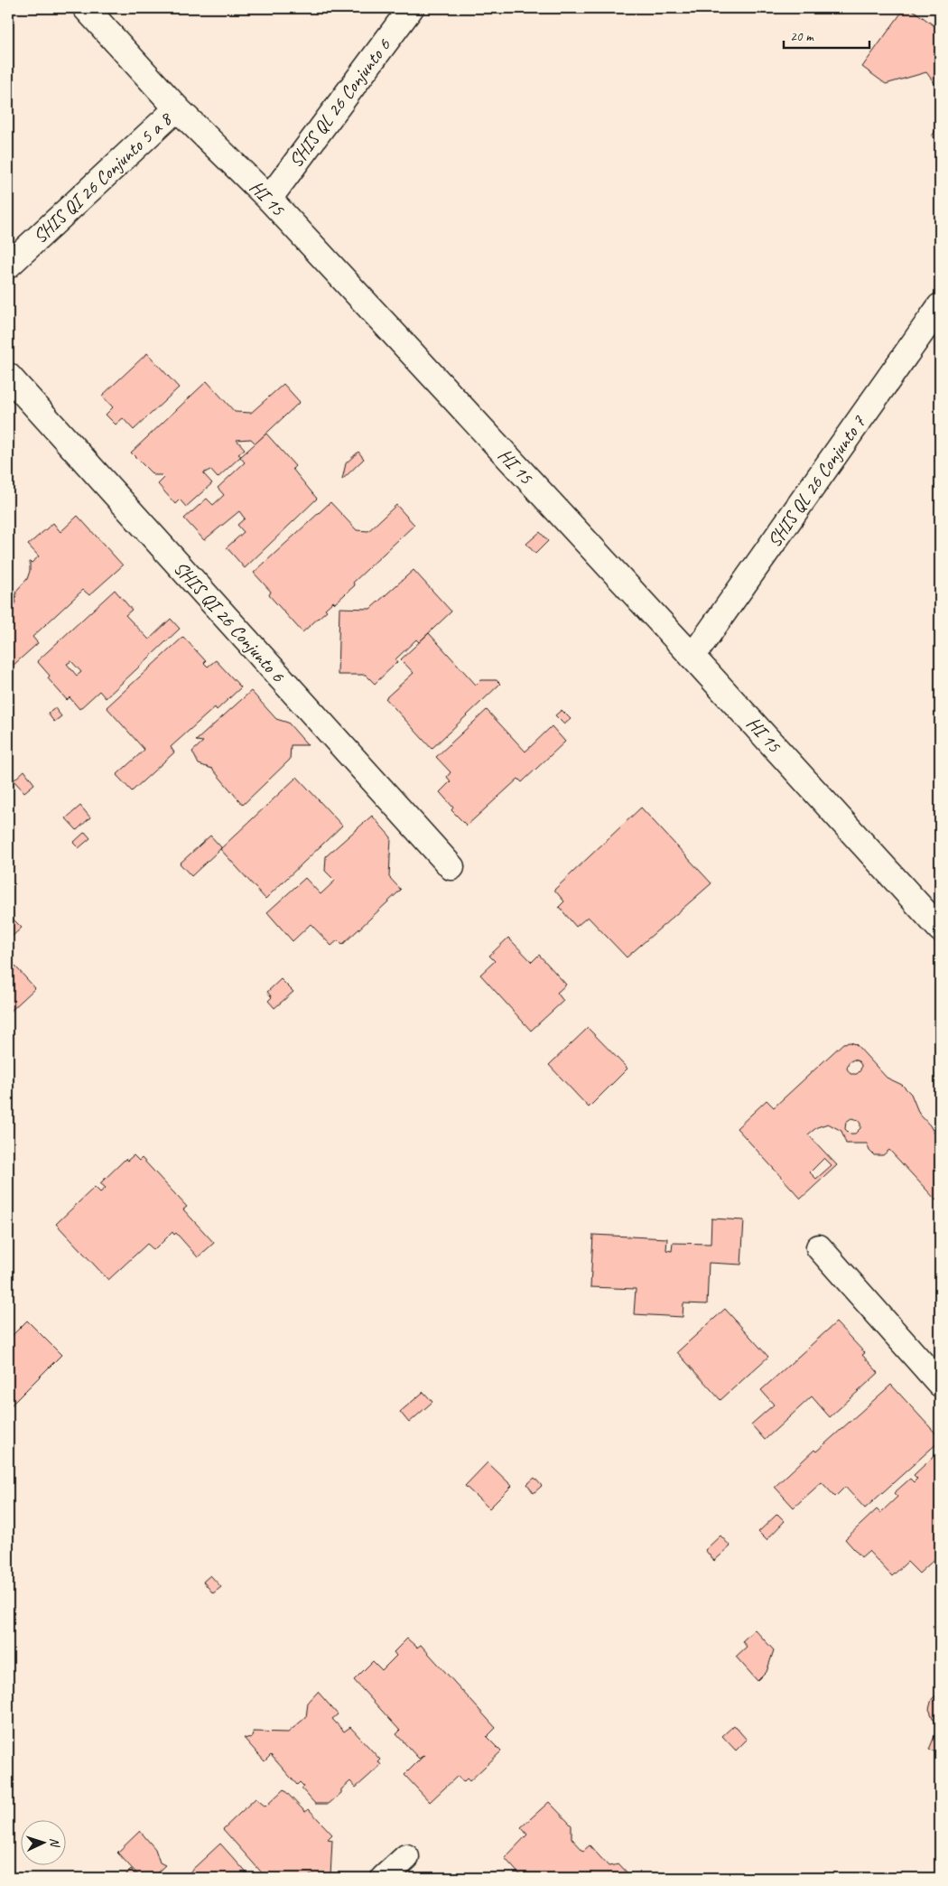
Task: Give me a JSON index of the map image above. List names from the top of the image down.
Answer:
{
  "streets": {
    "street": [
      "SHIS QL 26 Conjunto 6",
      "SHIS QI 26 Conjunto 5 a 8",
      "HI 15",
      "SHIS QL 26 Conjunto 7",
      "SHIS QI 26 Conjunto 6"
    ]
  },
  "crossings": [
    ["SHIS QL 26 Conjunto 6", "HI 15"],
    ["SHIS QI 26 Conjunto 5 a 8", "HI 15"],
    ["HI 15", "SHIS QL 26 Conjunto 7"]
  ],
  "scale_bar": "20 m",
  "north": "right"
}
